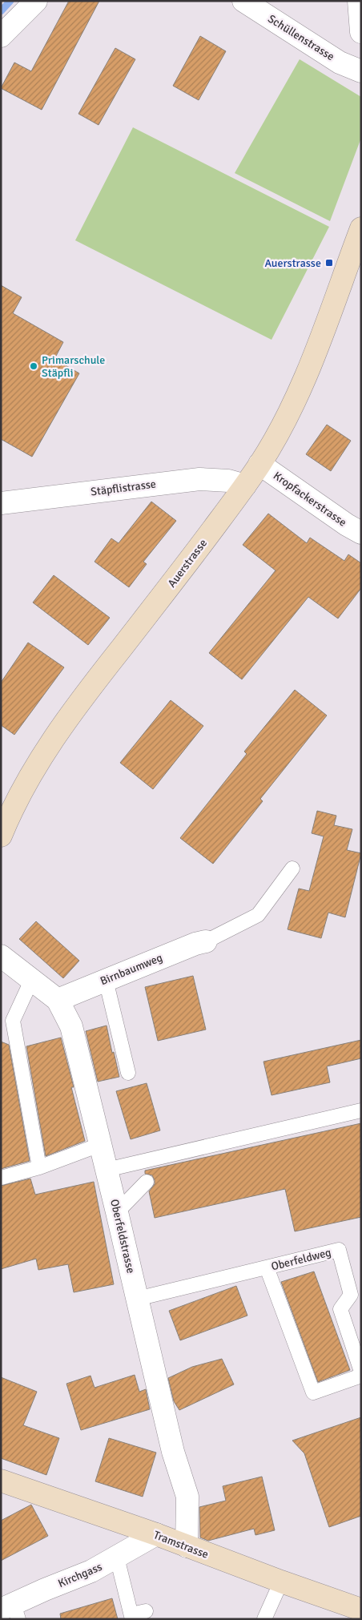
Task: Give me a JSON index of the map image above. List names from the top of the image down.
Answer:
{
  "streets": {
    "main road": ["Auerstrasse", "Tramstrasse"],
    "street": [
      "Schüllenstrasse",
      "Stäpflistrasse",
      "Kropfackerstrasse",
      "Birnbaumweg",
      "Oberfeldstrasse",
      "Kirchgass"
    ],
    "lane": ["Oberfeldweg"]
  },
  "crossings": [
    ["Stäpflistrasse", "Auerstrasse"],
    ["Kropfackerstrasse", "Auerstrasse"],
    ["Birnbaumweg", "Oberfeldstrasse"],
    ["Oberfeldstrasse", "Oberfeldweg"],
    ["Oberfeldstrasse", "Tramstrasse"],
    ["Tramstrasse", "Kirchgass"]
  ],
  "places": {
    "transit": ["Auerstrasse"],
    "other": ["Primarschule Stäpfli"]
  }
}
